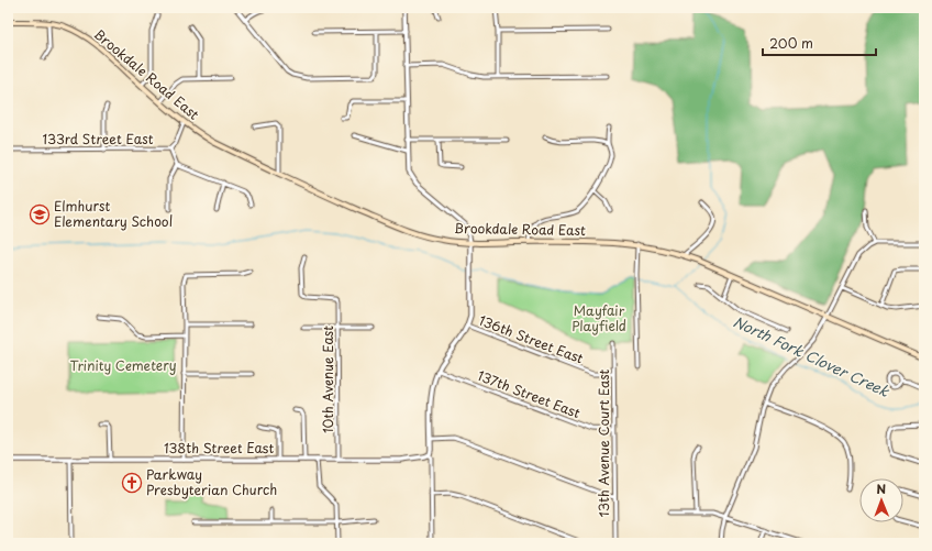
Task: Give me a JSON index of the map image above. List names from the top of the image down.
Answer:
{
  "streets": {
    "main road": ["Brookdale Road East"],
    "street": [
      "133rd Street East",
      "136th Street East",
      "10th Avenue East",
      "137th Street East",
      "13th Avenue Court East",
      "138th Street East"
    ]
  },
  "crossings": [
    ["136th Street East", "13th Avenue Court East"],
    ["10th Avenue East", "138th Street East"],
    ["137th Street East", "13th Avenue Court East"]
  ],
  "water": ["North Fork Clover Creek"],
  "parks": ["Mayfair Playfield", "Trinity Cemetery"],
  "places": {
    "school or university": ["Elmhurst Elementary School"],
    "church": ["Parkway Presbyterian Church"]
  },
  "scale_bar": "200 m",
  "north": "top"
}
